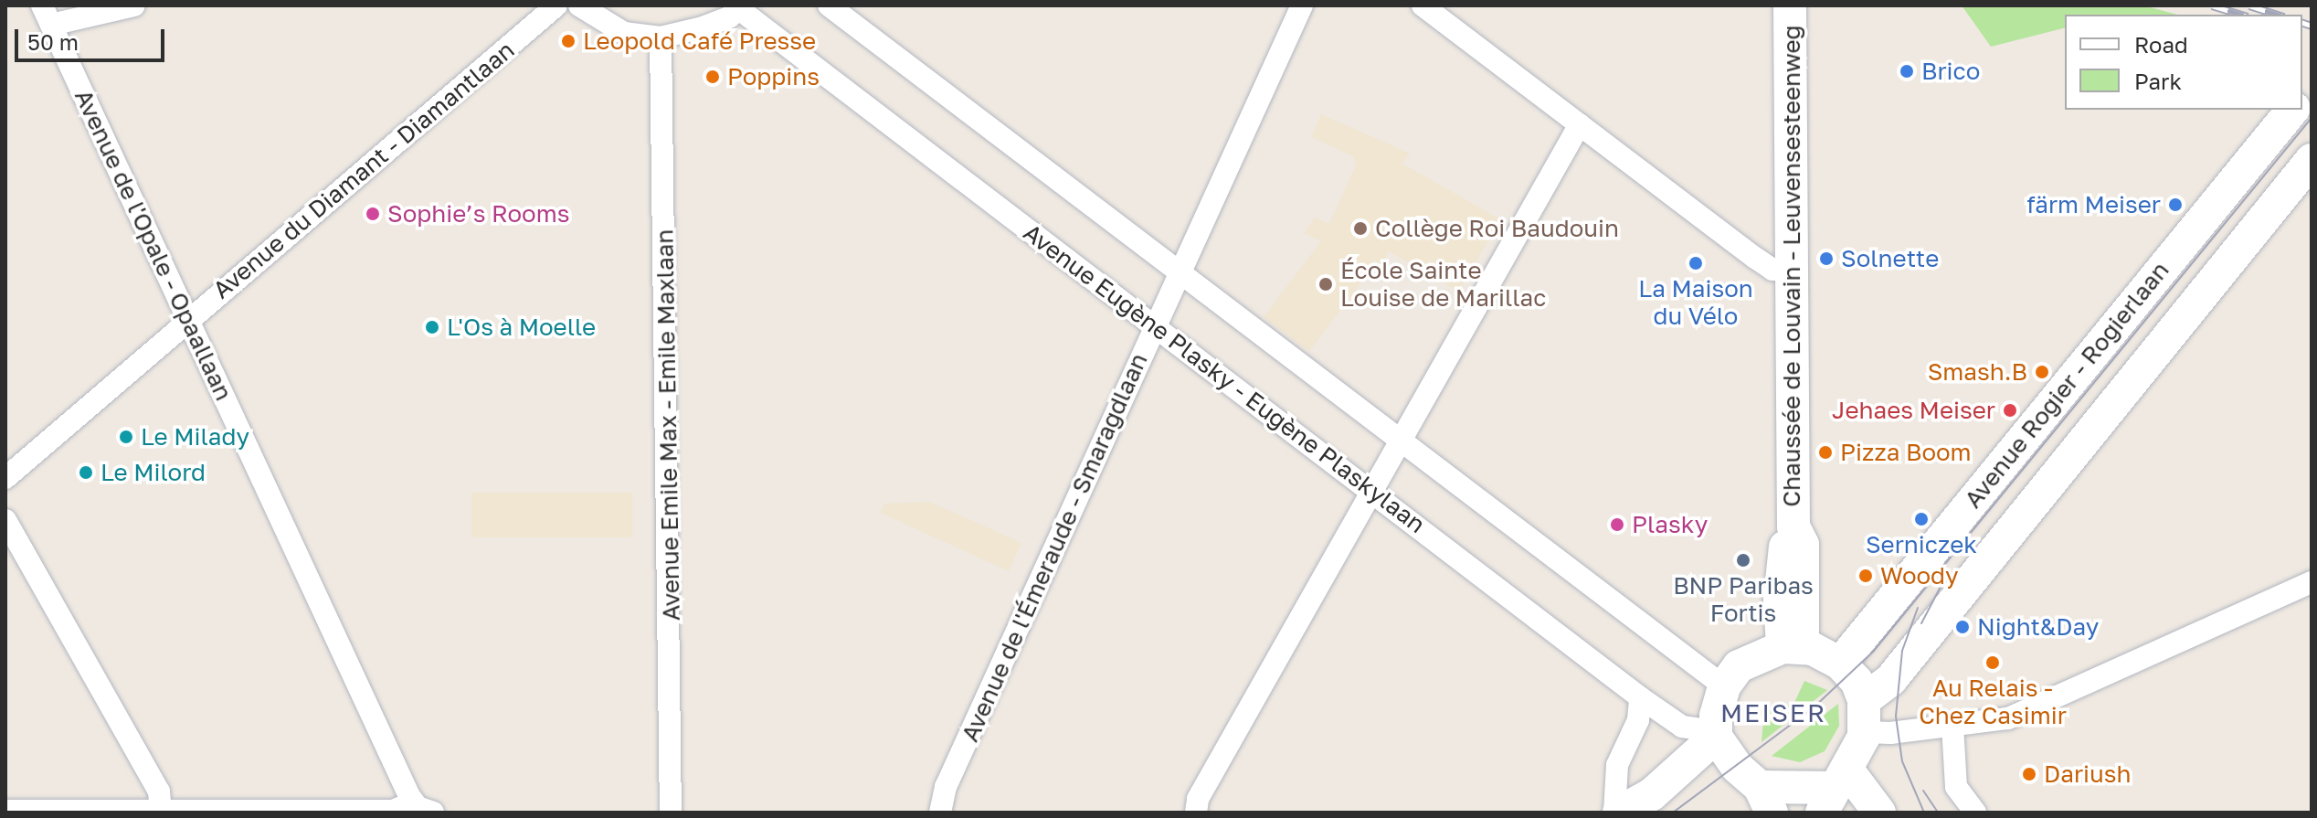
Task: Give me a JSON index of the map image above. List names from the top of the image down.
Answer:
{
  "streets": {
    "street": [
      "Avenue du Diamant - Diamantlaan",
      "Avenue de l'Opale - Opaallaan",
      "Chaussée de Louvain - Leuvensesteenweg",
      "Avenue Eugène Plasky - Eugène Plaskylaan",
      "Avenue Rogier - Rogierlaan",
      "Avenue Emile Max - Emile Maxlaan",
      "Avenue de l'Émeraude - Smaragdlaan"
    ]
  },
  "crossings": [
    ["Avenue du Diamant - Diamantlaan", "Avenue de l'Opale - Opaallaan"],
    ["Chaussée de Louvain - Leuvensesteenweg", "Avenue Eugène Plasky - Eugène Plaskylaan"],
    ["Chaussée de Louvain - Leuvensesteenweg", "Avenue Rogier - Rogierlaan"],
    ["Avenue Eugène Plasky - Eugène Plaskylaan", "Avenue Rogier - Rogierlaan"],
    ["Avenue Eugène Plasky - Eugène Plaskylaan", "Avenue de l'Émeraude - Smaragdlaan"]
  ],
  "districts": ["MEISER"],
  "places": [
    "Leopold Café Presse",
    "Brico",
    "Poppins",
    "färm Meiser",
    "Sophie’s Rooms",
    "Collège Roi Baudouin",
    "Solnette",
    "La Maison du Vélo",
    "École Sainte Louise de Marillac",
    "L'Os à Moelle",
    "Smash.B",
    "Jehaes Meiser",
    "Le Milady",
    "Pizza Boom",
    "Le Milord",
    "Serniczek",
    "Plasky",
    "BNP Paribas Fortis",
    "Woody",
    "Night&Day",
    "Au Relais - Chez Casimir",
    "Dariush"
  ],
  "legend": ["Road", "Park"],
  "scale_bar": "50 m"
}
